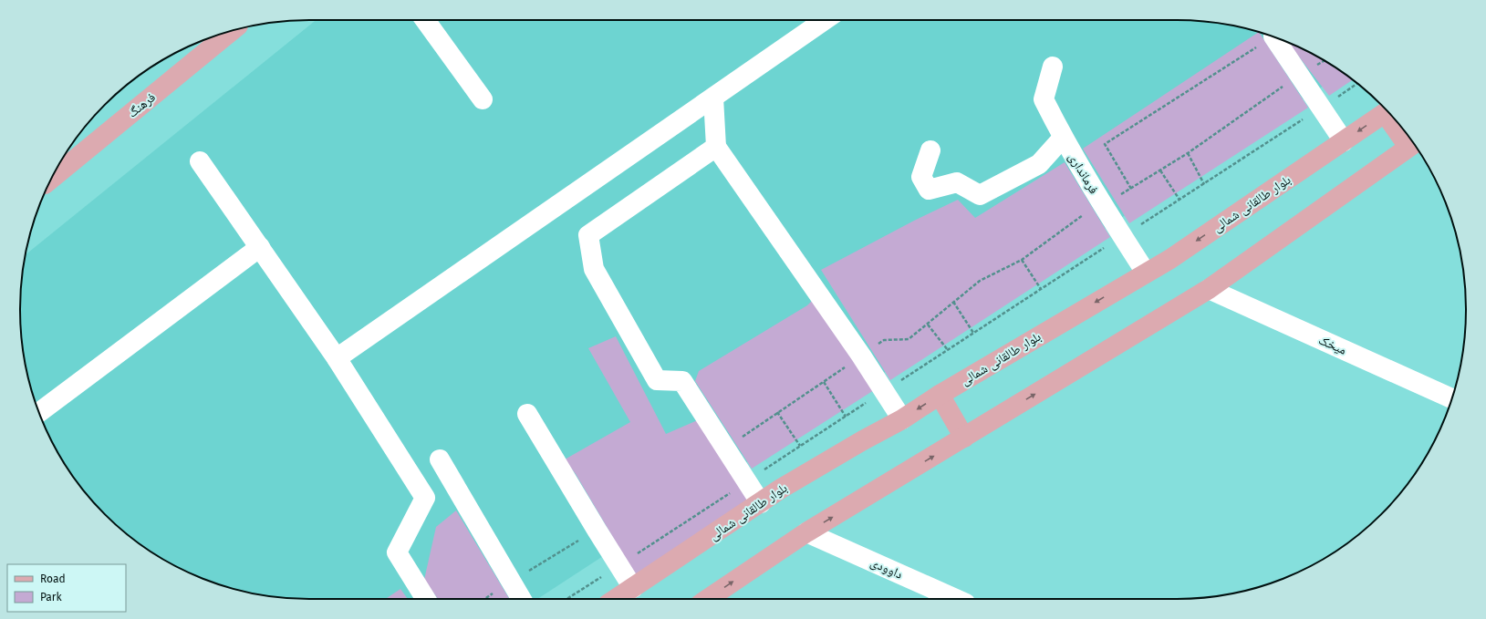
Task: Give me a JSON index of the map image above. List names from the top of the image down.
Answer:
{
  "streets": {
    "main road": ["فرهنگ", "بلوار طالقانی شمالی"],
    "street": ["فرمانداری", "میخک", "داوودی"]
  },
  "crossings": [
    ["فرمانداری", "بلوار طالقانی شمالی"]
  ],
  "legend": ["Road", "Park"]
}
